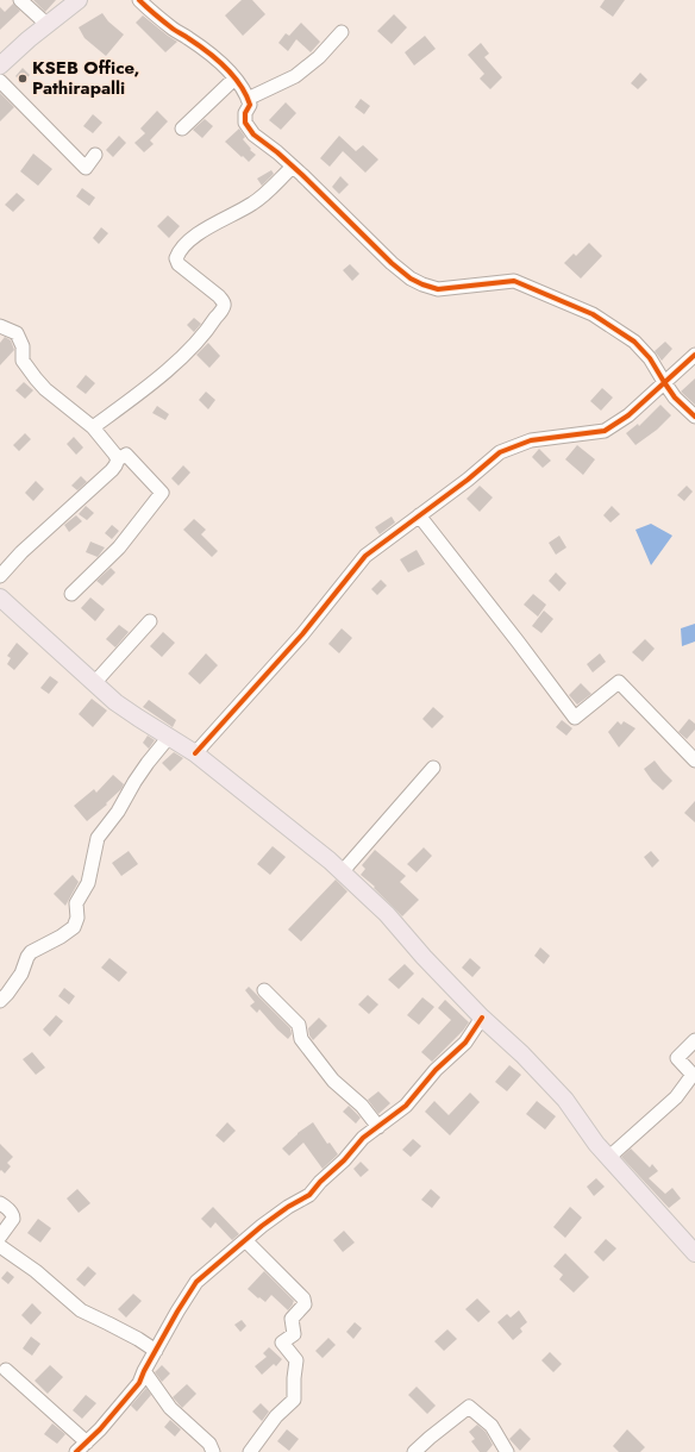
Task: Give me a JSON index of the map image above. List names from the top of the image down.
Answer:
{
  "places": ["KSEB Office, Pathirapalli"]
}
